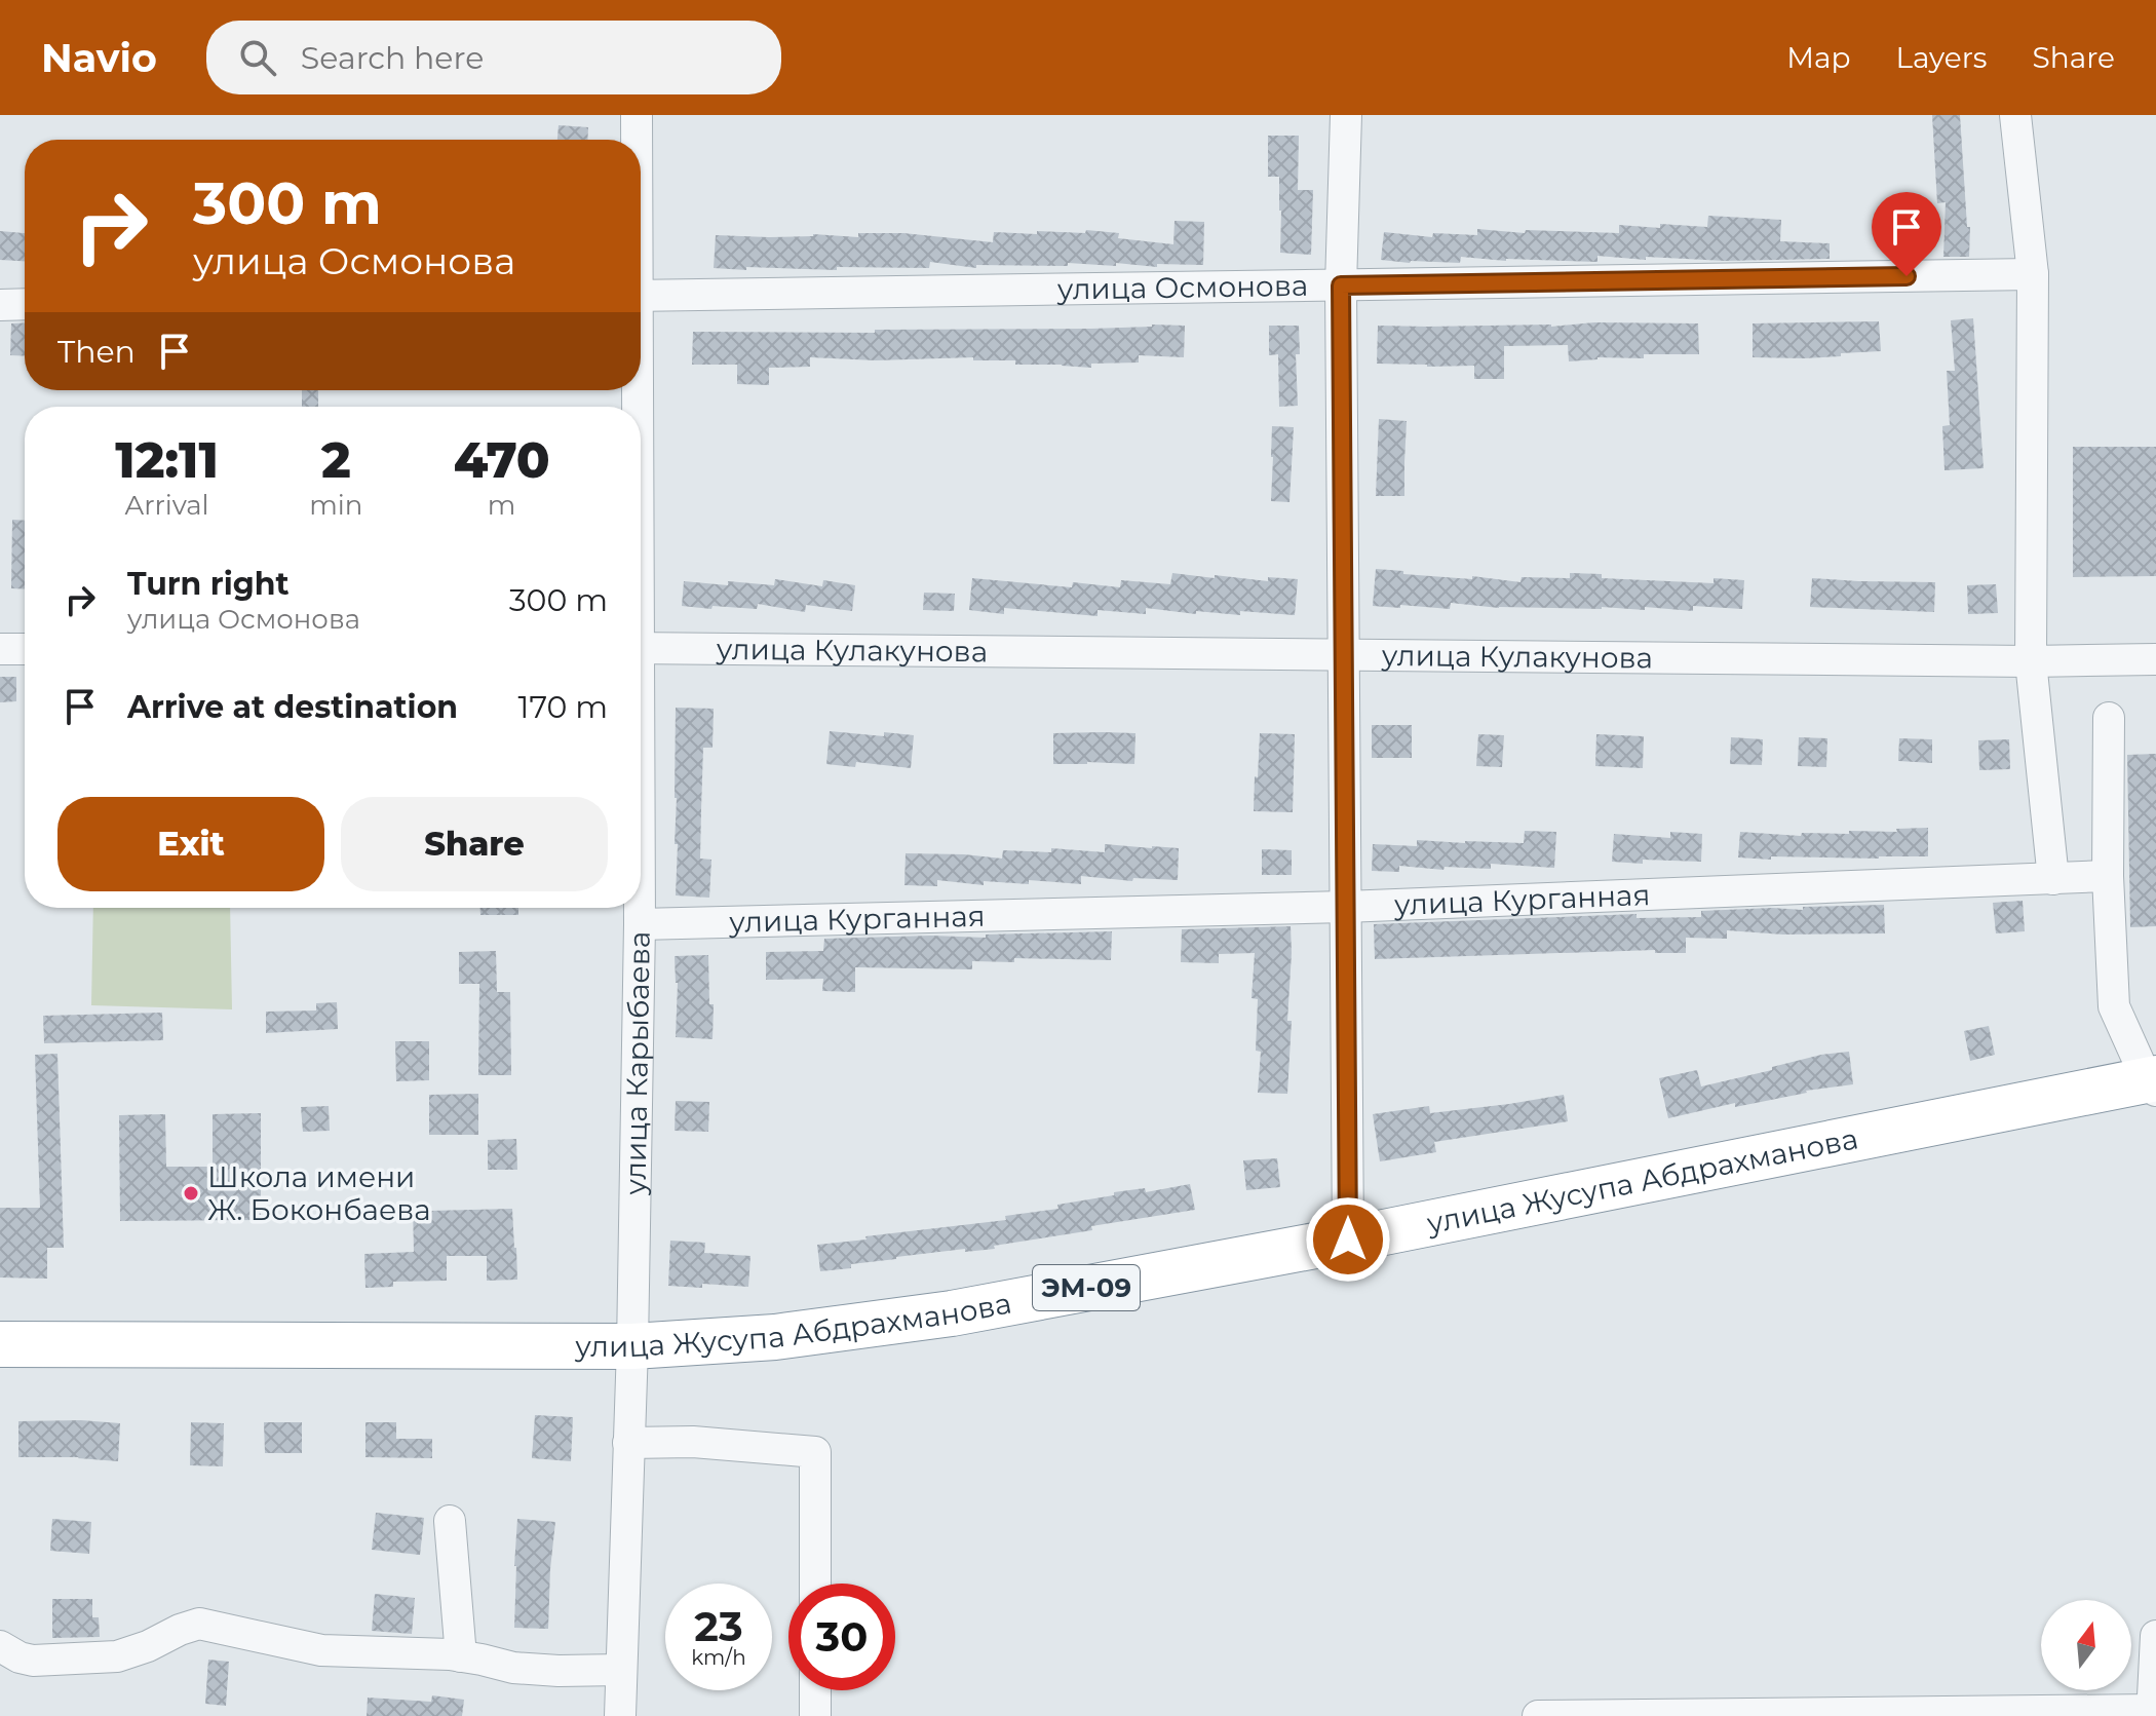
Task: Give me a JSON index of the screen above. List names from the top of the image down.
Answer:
{
  "streets": {
    "highway": ["улица Жусупа Абдрахманова", "ЭМ-09"],
    "street": [
      "улица Осмонова",
      "улица Кулакунова",
      "улица Курганная",
      "улица Карыбаева"
    ]
  },
  "crossings": [
    ["улица Курганная", "улица Карыбаева"],
    ["улица Карыбаева", "улица Жусупа Абдрахманова"]
  ],
  "places": ["Школа имени Ж. Боконбаева"],
  "north": "top",
  "page": {
    "header": "Navio",
    "search": "Search here",
    "nav": ["Map", "Layers", "Share"],
    "turn": ["300 m", "улица Осмонова"],
    "then": "Then",
    "eta": [
      "12:11",
      "Arrival",
      "2",
      "min",
      "470",
      "m"
    ],
    "list": [
      {
        "name": "Turn right",
        "note": "улица Осмонова",
        "value": "300 m"
      },
      {
        "name": "Arrive at destination",
        "value": "170 m"
      }
    ],
    "buttons": ["Exit", "Share"],
    "speed": "23 km/h",
    "limit": "30"
  }
}
